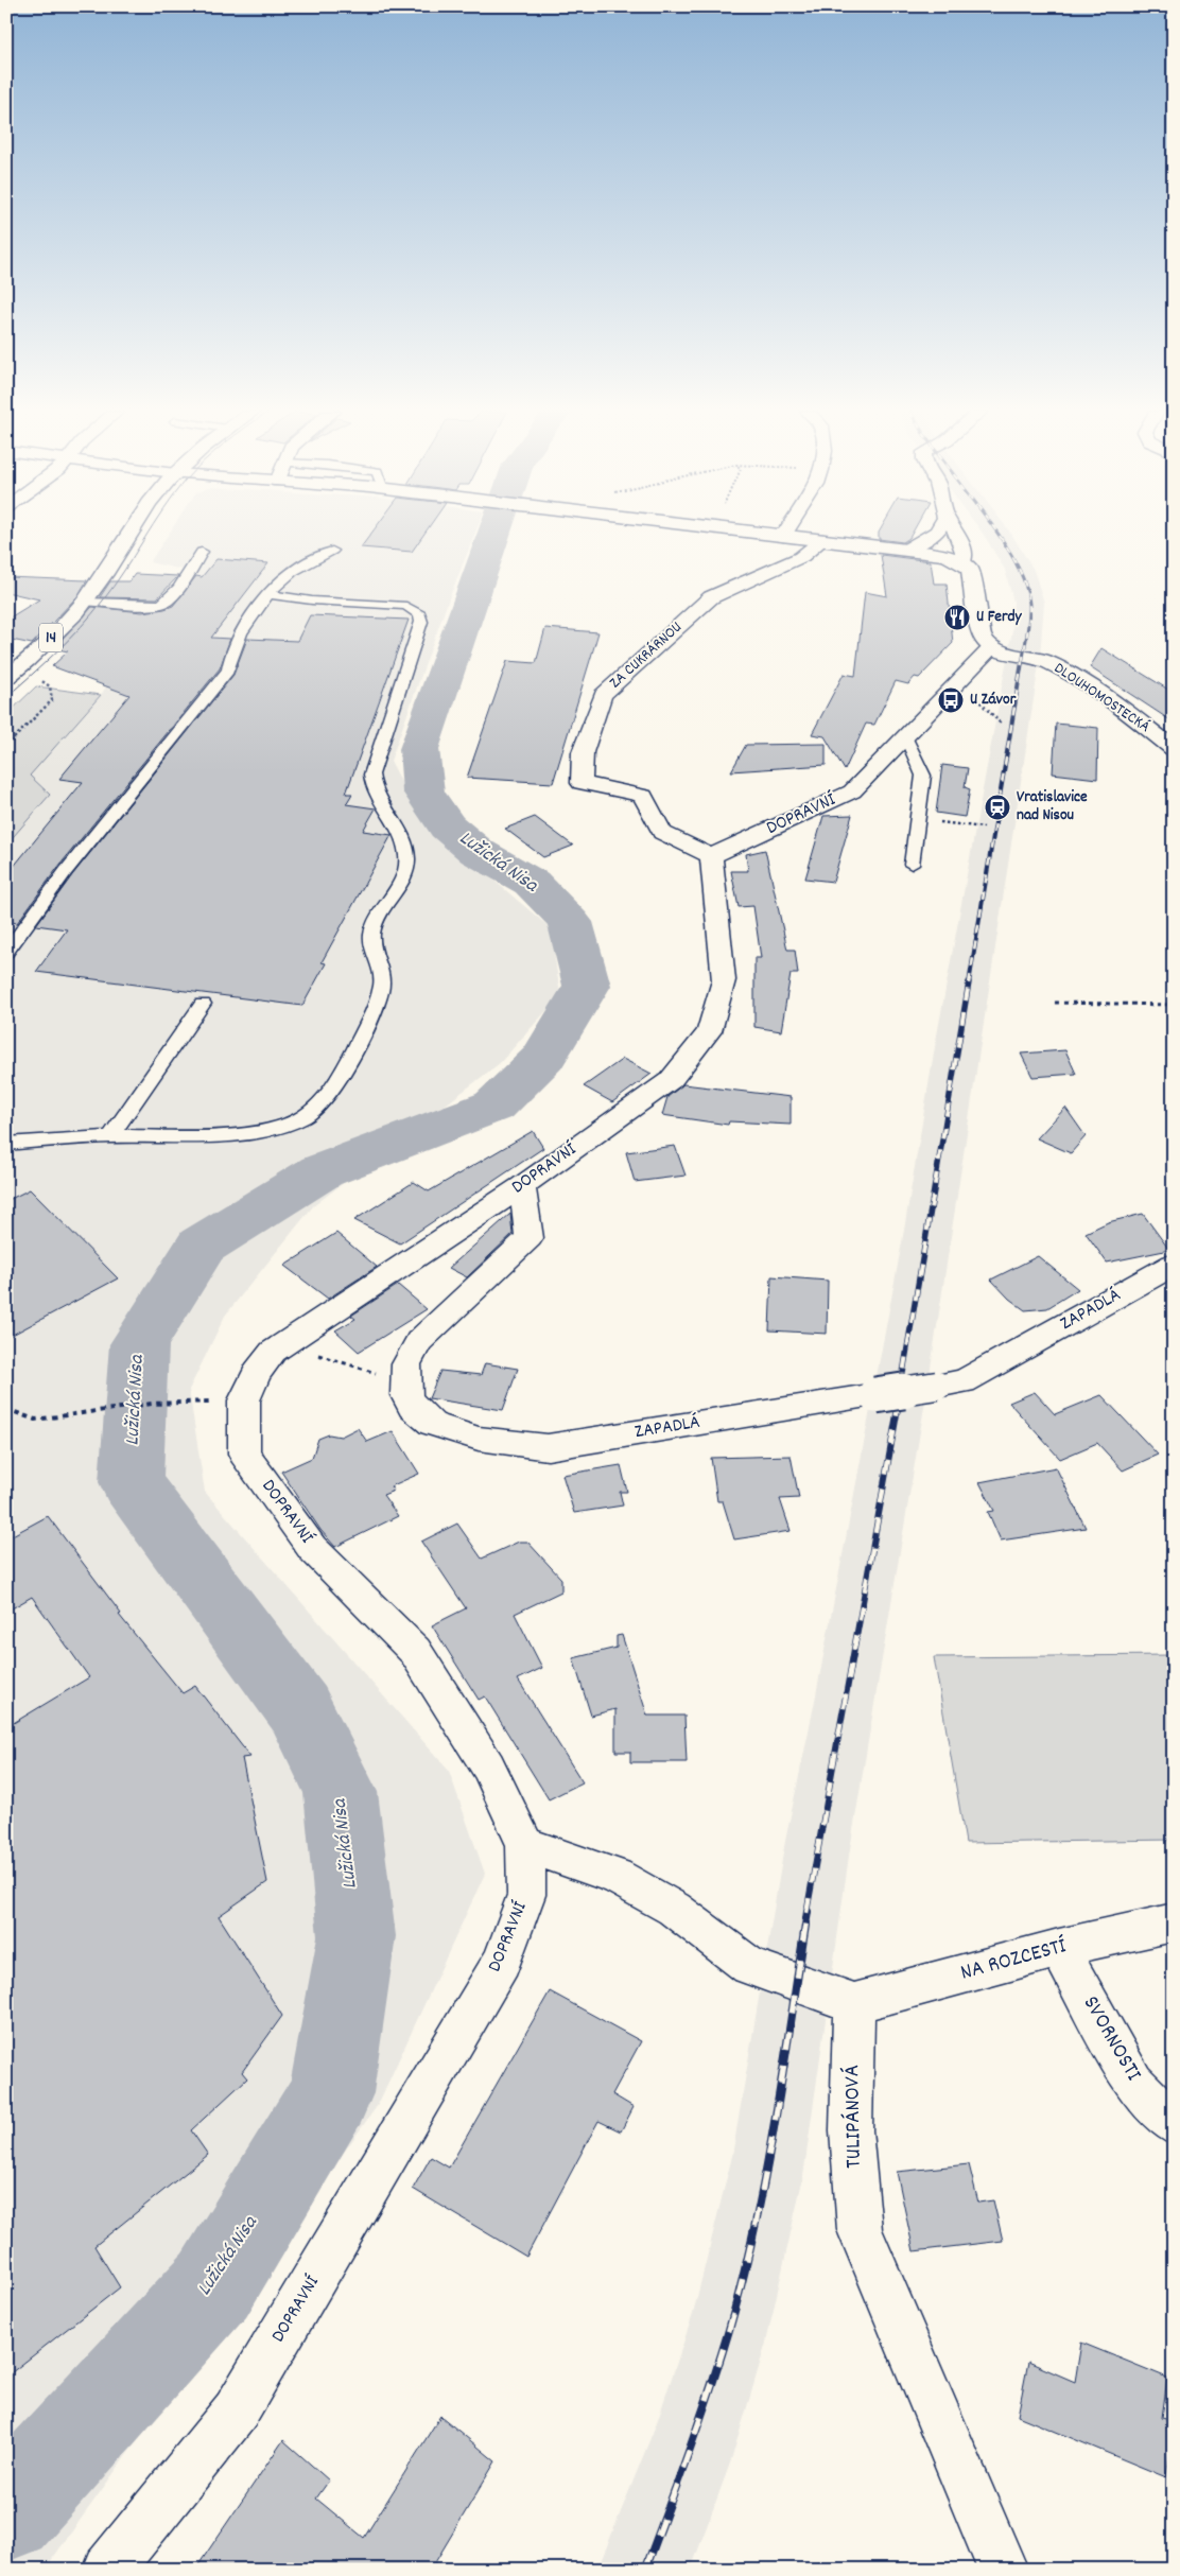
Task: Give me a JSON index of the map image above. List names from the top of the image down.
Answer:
{
  "streets": {
    "street": [
      "14",
      "ZA CUKRÁRNOU",
      "DLOUHOMOSTECKÁ",
      "DOPRAVNÍ",
      "ZAPADLÁ",
      "NA ROZCESTÍ",
      "SVORNOSTI",
      "TULIPÁNOVÁ"
    ]
  },
  "crossings": [
    ["ZA CUKRÁRNOU", "DOPRAVNÍ"],
    ["DLOUHOMOSTECKÁ", "DOPRAVNÍ"],
    ["DOPRAVNÍ", "ZAPADLÁ"],
    ["NA ROZCESTÍ", "SVORNOSTI"],
    ["NA ROZCESTÍ", "TULIPÁNOVÁ"]
  ],
  "water": ["Lužická Nisa"],
  "places": {
    "restaurant": ["U Ferdy"],
    "bus stop": ["U Závor"],
    "station": ["Vratislavice nad Nisou"]
  }
}
